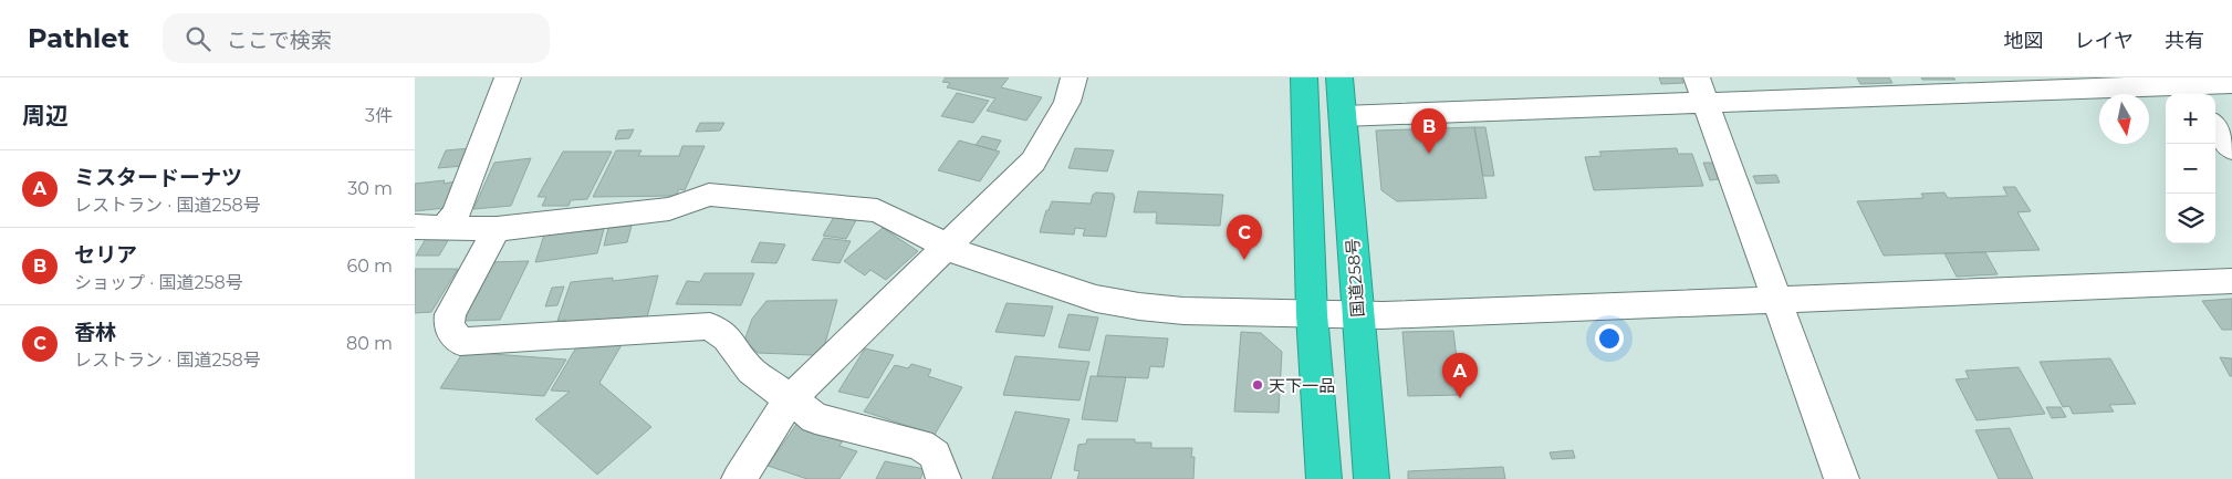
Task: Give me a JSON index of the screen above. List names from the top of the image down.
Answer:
{
  "streets": {
    "highway": ["国道258号"]
  },
  "places": ["天下一品"],
  "north": "bottom",
  "page": {
    "header": "Pathlet",
    "search": "ここで検索",
    "nav": ["地図", "レイヤ", "共有"],
    "heading": ["周辺", "3件"],
    "map_buttons": ["+", "−"],
    "pins": ["B", "C", "A"],
    "list": [
      {
        "mark": "A",
        "name": "ミスタードーナツ",
        "note": "レストラン · 国道258号",
        "value": "30 m"
      },
      {
        "mark": "B",
        "name": "セリア",
        "note": "ショップ · 国道258号",
        "value": "60 m"
      },
      {
        "mark": "C",
        "name": "香林",
        "note": "レストラン · 国道258号",
        "value": "80 m"
      }
    ]
  }
}
